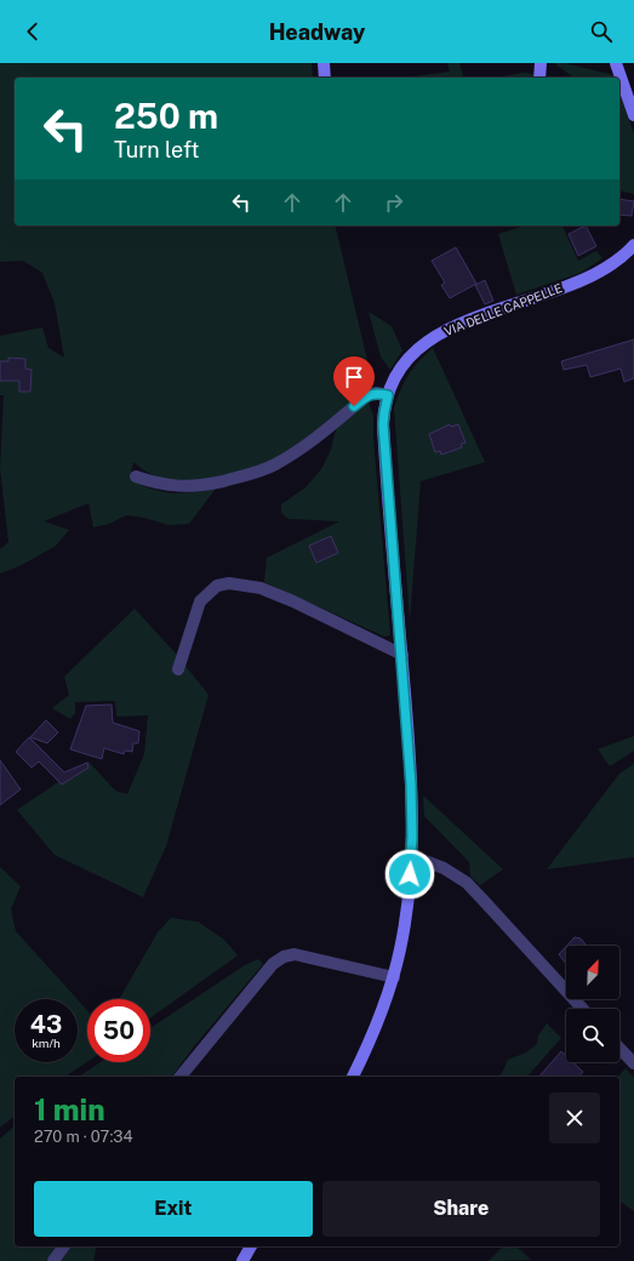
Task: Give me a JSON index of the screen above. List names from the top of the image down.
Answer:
{
  "streets": {
    "main road": ["VIA DELLE CAPPELLE"]
  },
  "north": "top right",
  "page": {
    "header": "Headway",
    "turn": ["250 m", "Turn left"],
    "speed": "43 km/h",
    "limit": "50",
    "heading": ["1 min", "270 m · 07:34"],
    "buttons": ["Exit", "Share"]
  }
}
